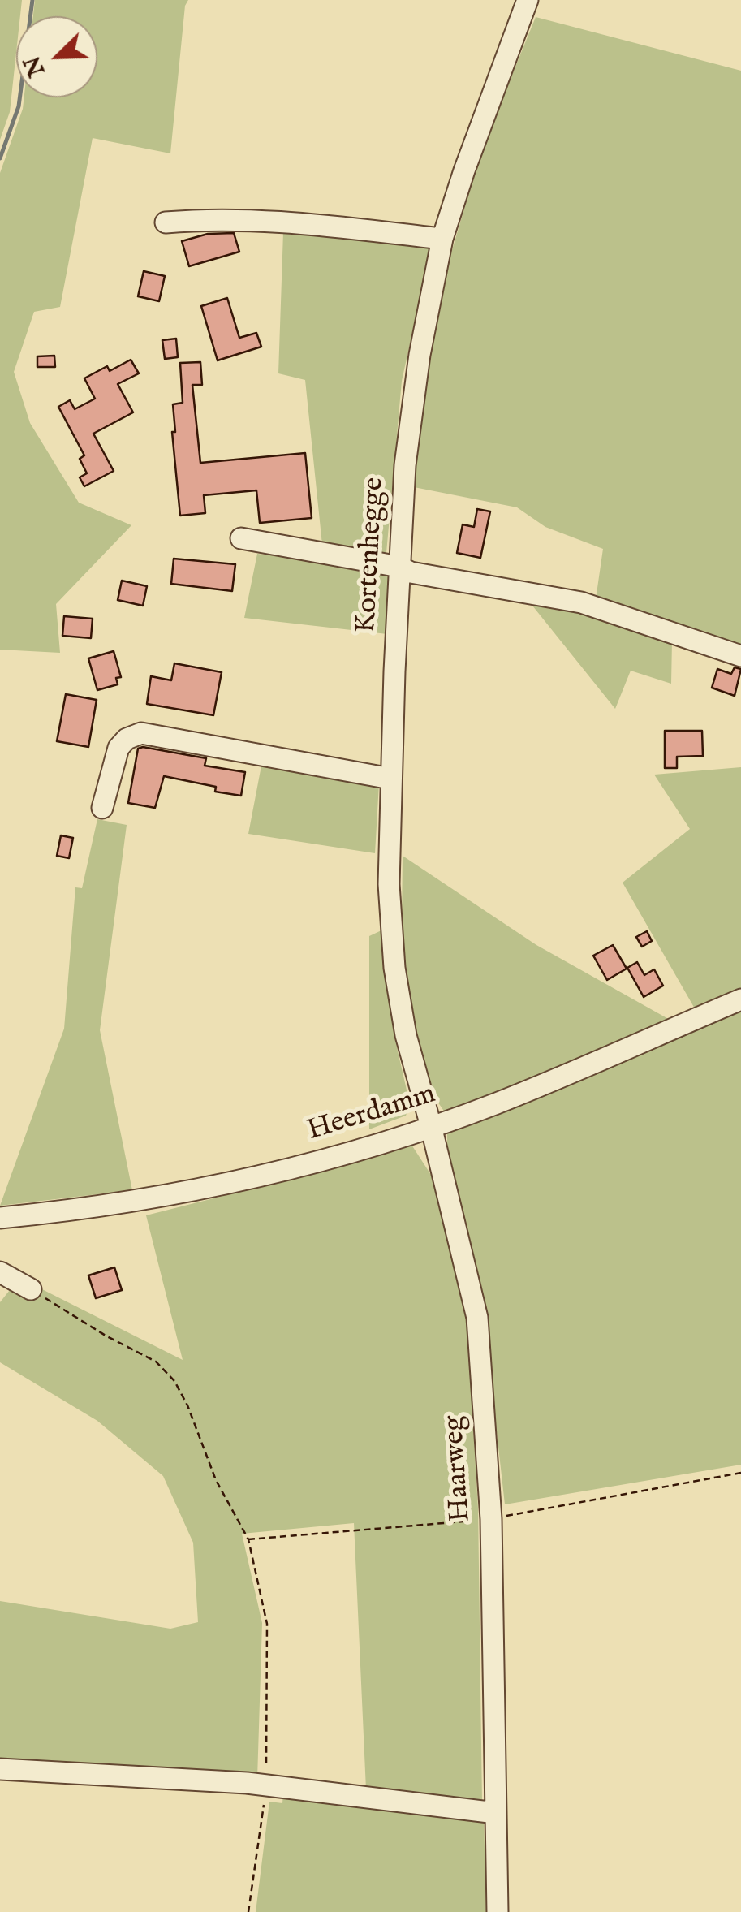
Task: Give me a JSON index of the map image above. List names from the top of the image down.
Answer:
{
  "streets": {
    "street": ["Kortenhegge", "Heerdamm", "Haarweg"]
  },
  "crossings": [
    ["Kortenhegge", "Heerdamm"],
    ["Kortenhegge", "Haarweg"],
    ["Heerdamm", "Haarweg"]
  ],
  "north": "bottom left"
}
